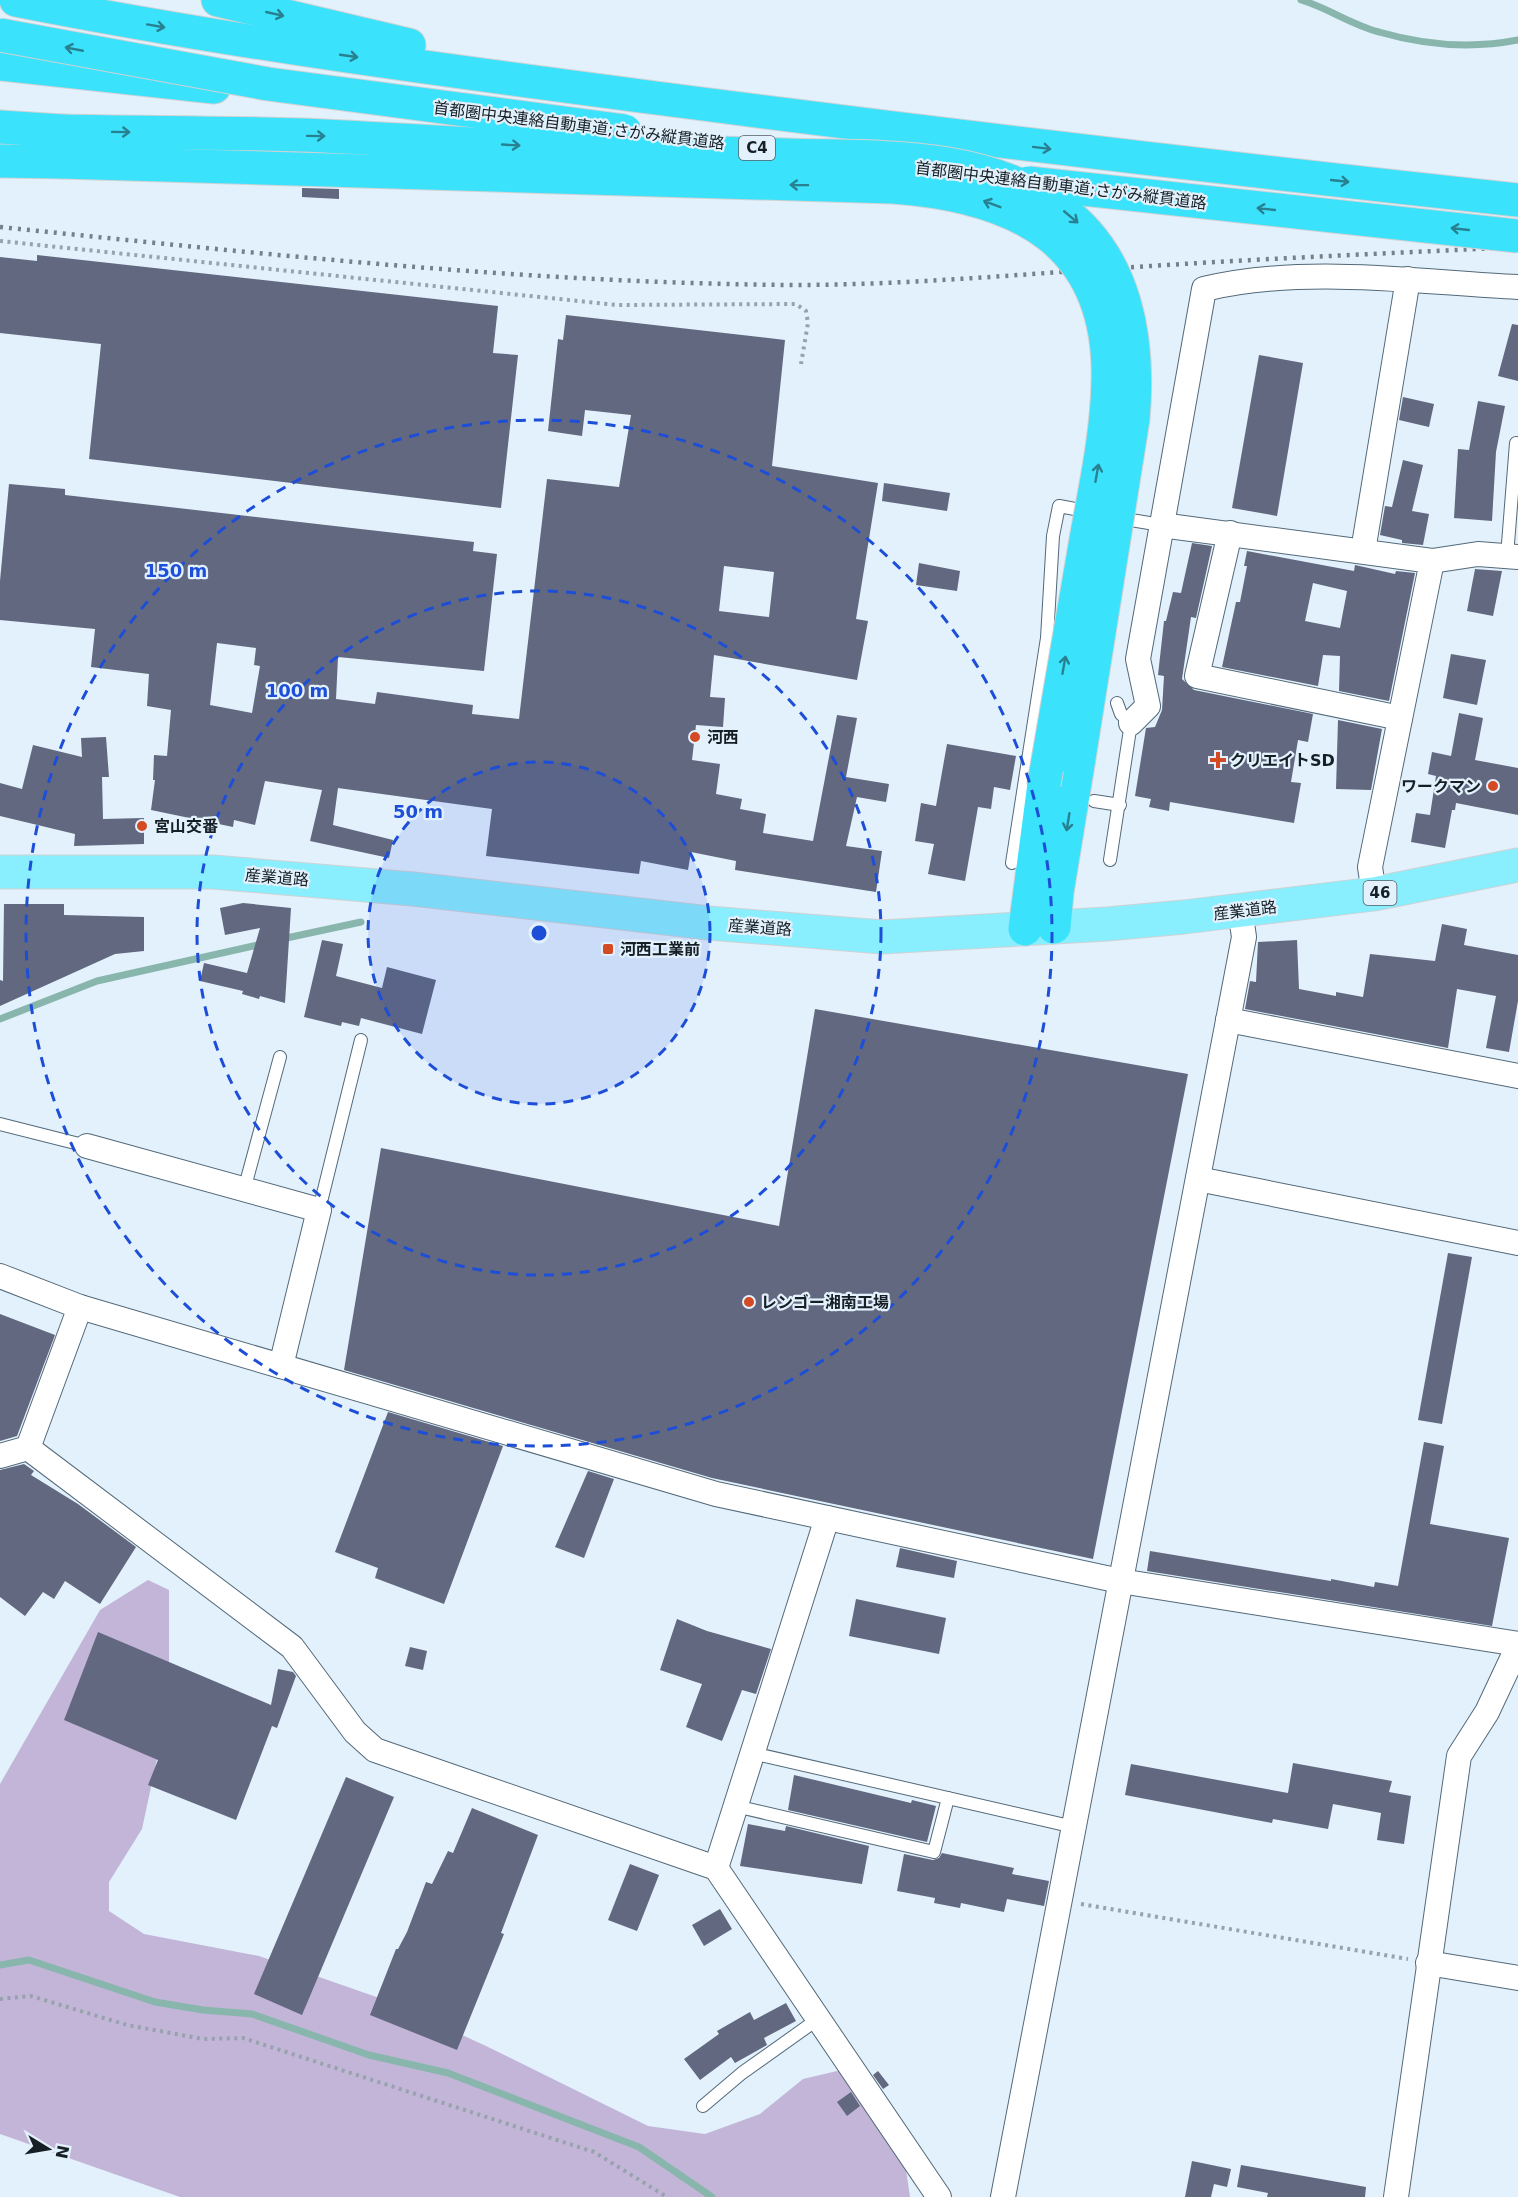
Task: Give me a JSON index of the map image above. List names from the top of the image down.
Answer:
{
  "streets": {
    "highway": ["首都圏中央連絡自動車道;さがみ縦貫道路", "C4"],
    "main road": ["産業道路", "46"]
  },
  "places": {
    "other": [
      "河西",
      "ワークマン",
      "宮山交番",
      "レンゴー湘南工場"
    ],
    "health": ["クリエイトSD"],
    "transit": ["河西工業前"]
  },
  "north": "right",
  "rings": ["150 m", "100 m", "50 m"]
}
